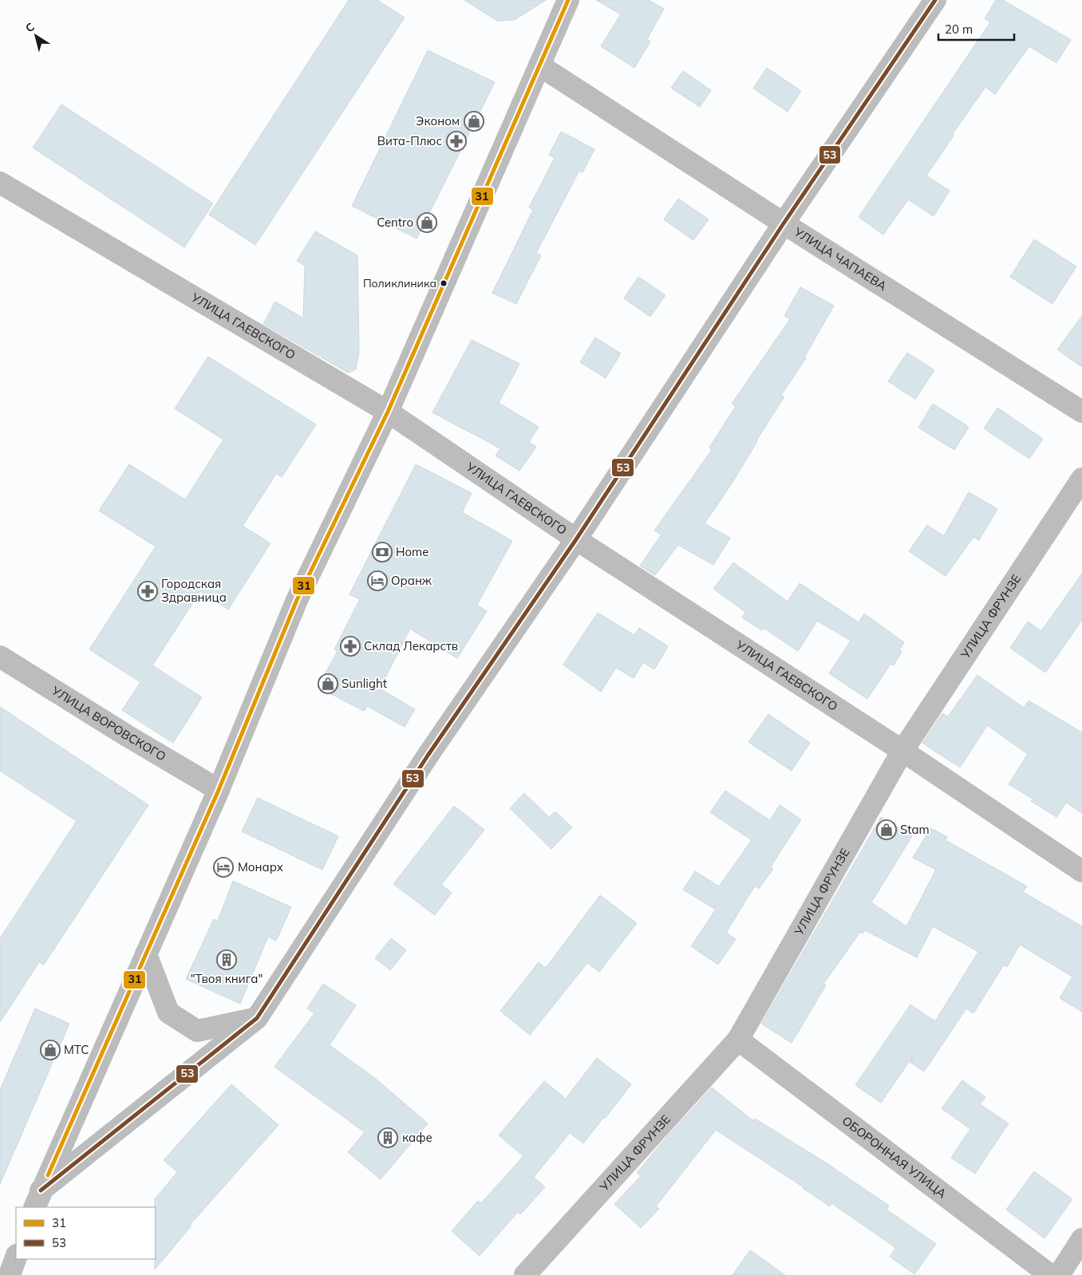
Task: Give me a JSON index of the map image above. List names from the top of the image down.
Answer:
{
  "streets": {
    "street": [
      "УЛИЦА ЧАПАЕВА",
      "УЛИЦА ГАЕВСКОГО",
      "УЛИЦА ФРУНЗЕ",
      "УЛИЦА ВОРОВСКОГО",
      "ОБОРОННАЯ УЛИЦА"
    ]
  },
  "crossings": [
    ["УЛИЦА ГАЕВСКОГО", "УЛИЦА ФРУНЗЕ"],
    ["УЛИЦА ФРУНЗЕ", "ОБОРОННАЯ УЛИЦА"]
  ],
  "places": {
    "shop": [
      "Эконом",
      "Centro",
      "Sunlight",
      "Stam",
      "МТС"
    ],
    "pharmacy": ["Вита-Плюс", "Городская Здравница", "Склад Лекарств"],
    "other": ["Поликлиника"],
    "bank": ["Home"],
    "hotel": ["Оранж", "Монарх"],
    "building": ["\"Твоя книга\"", "кафе"]
  },
  "lines": ["transit line 31", "transit line 53"],
  "legend": ["31", "53"],
  "scale_bar": "20 m",
  "north": "top left"
}
